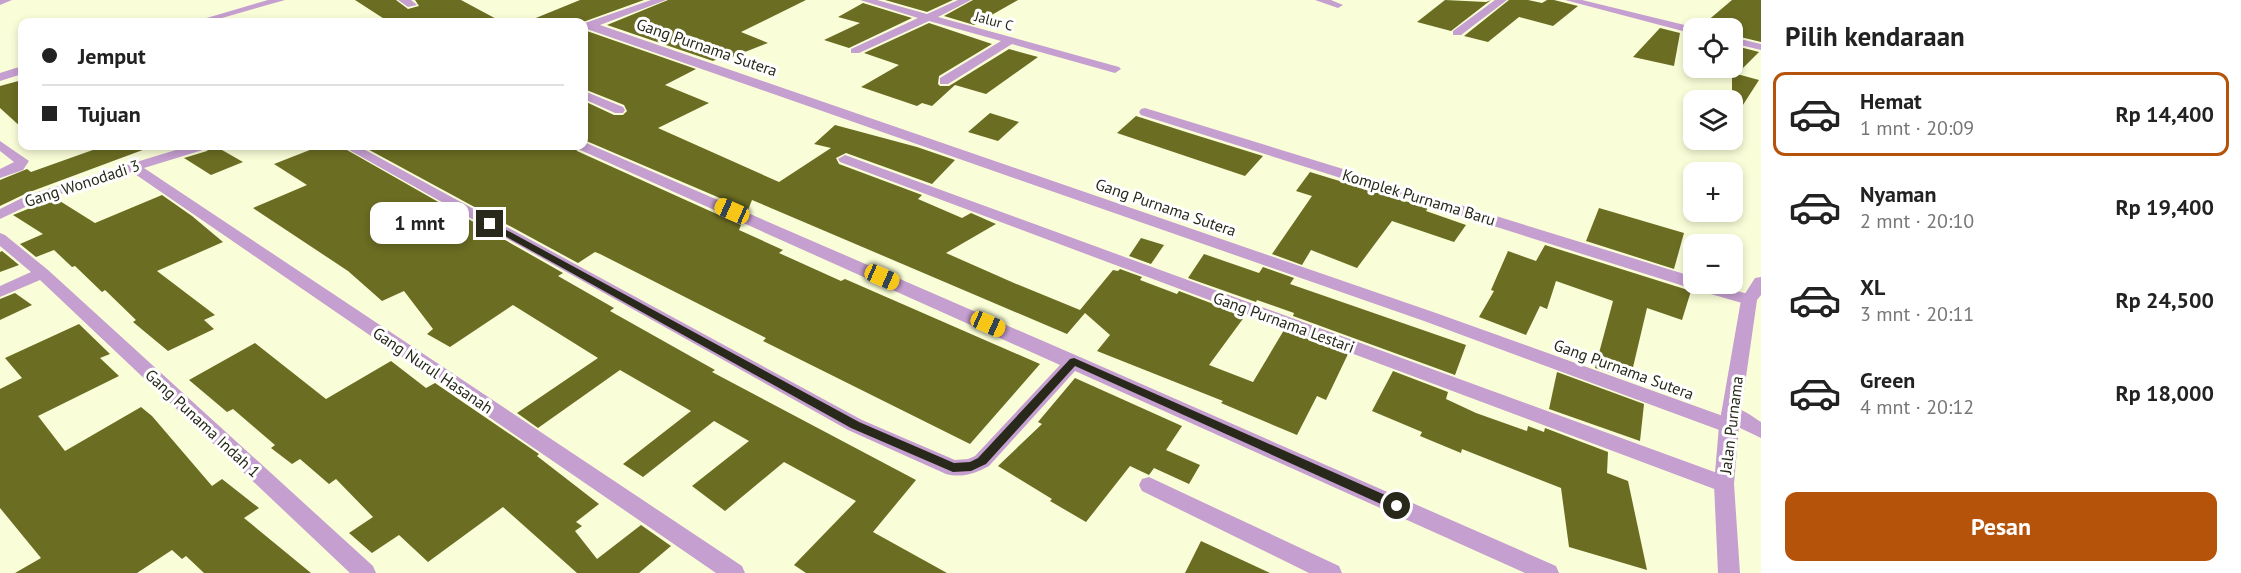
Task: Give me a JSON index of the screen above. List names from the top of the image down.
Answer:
{
  "streets": {
    "street": [
      "Jalur C",
      "Gang Purnama Sutera",
      "Gang Wonodadi 3",
      "Komplek Purnama Baru",
      "Gang Purnama Lestari",
      "Gang Nurul Hasanah",
      "Gang Punama Indah 1",
      "Jalan Purnama"
    ]
  },
  "crossings": [
    ["Gang Purnama Sutera", "Jalan Purnama"],
    ["Gang Wonodadi 3", "Gang Nurul Hasanah"],
    ["Komplek Purnama Baru", "Jalan Purnama"],
    ["Gang Purnama Lestari", "Jalan Purnama"]
  ],
  "page": {
    "heading": "Pilih kendaraan",
    "map_buttons": ["+", "−"],
    "banner": ["Jemput", "Tujuan"],
    "list": [
      {
        "name": "Hemat",
        "note": "1 mnt · 20:09",
        "value": "Rp 14,400"
      },
      {
        "name": "Nyaman",
        "note": "2 mnt · 20:10",
        "value": "Rp 19,400"
      },
      {
        "name": "XL",
        "note": "3 mnt · 20:11",
        "value": "Rp 24,500"
      },
      {
        "name": "Green",
        "note": "4 mnt · 20:12",
        "value": "Rp 18,000"
      }
    ],
    "bubble": "1 mnt",
    "buttons": "Pesan"
  }
}
